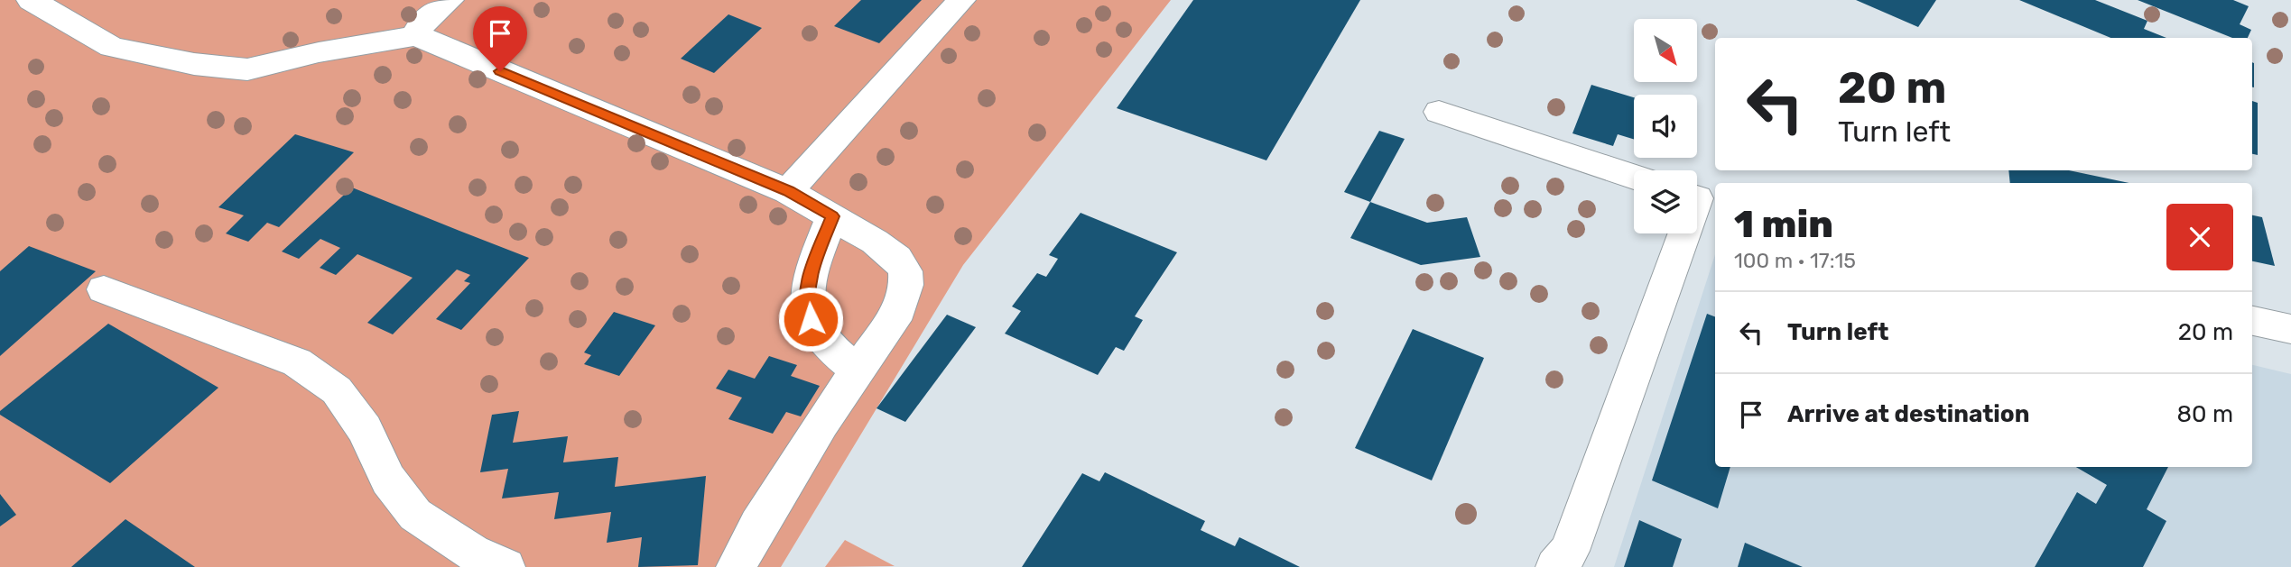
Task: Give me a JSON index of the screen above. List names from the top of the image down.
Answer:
{
  "north": "bottom right",
  "page": {
    "turn": ["20 m", "Turn left"],
    "heading": ["1 min", "100 m · 17:15"],
    "list": [
      {
        "name": "Turn left",
        "value": "20 m"
      },
      {
        "name": "Arrive at destination",
        "value": "80 m"
      }
    ]
  }
}
